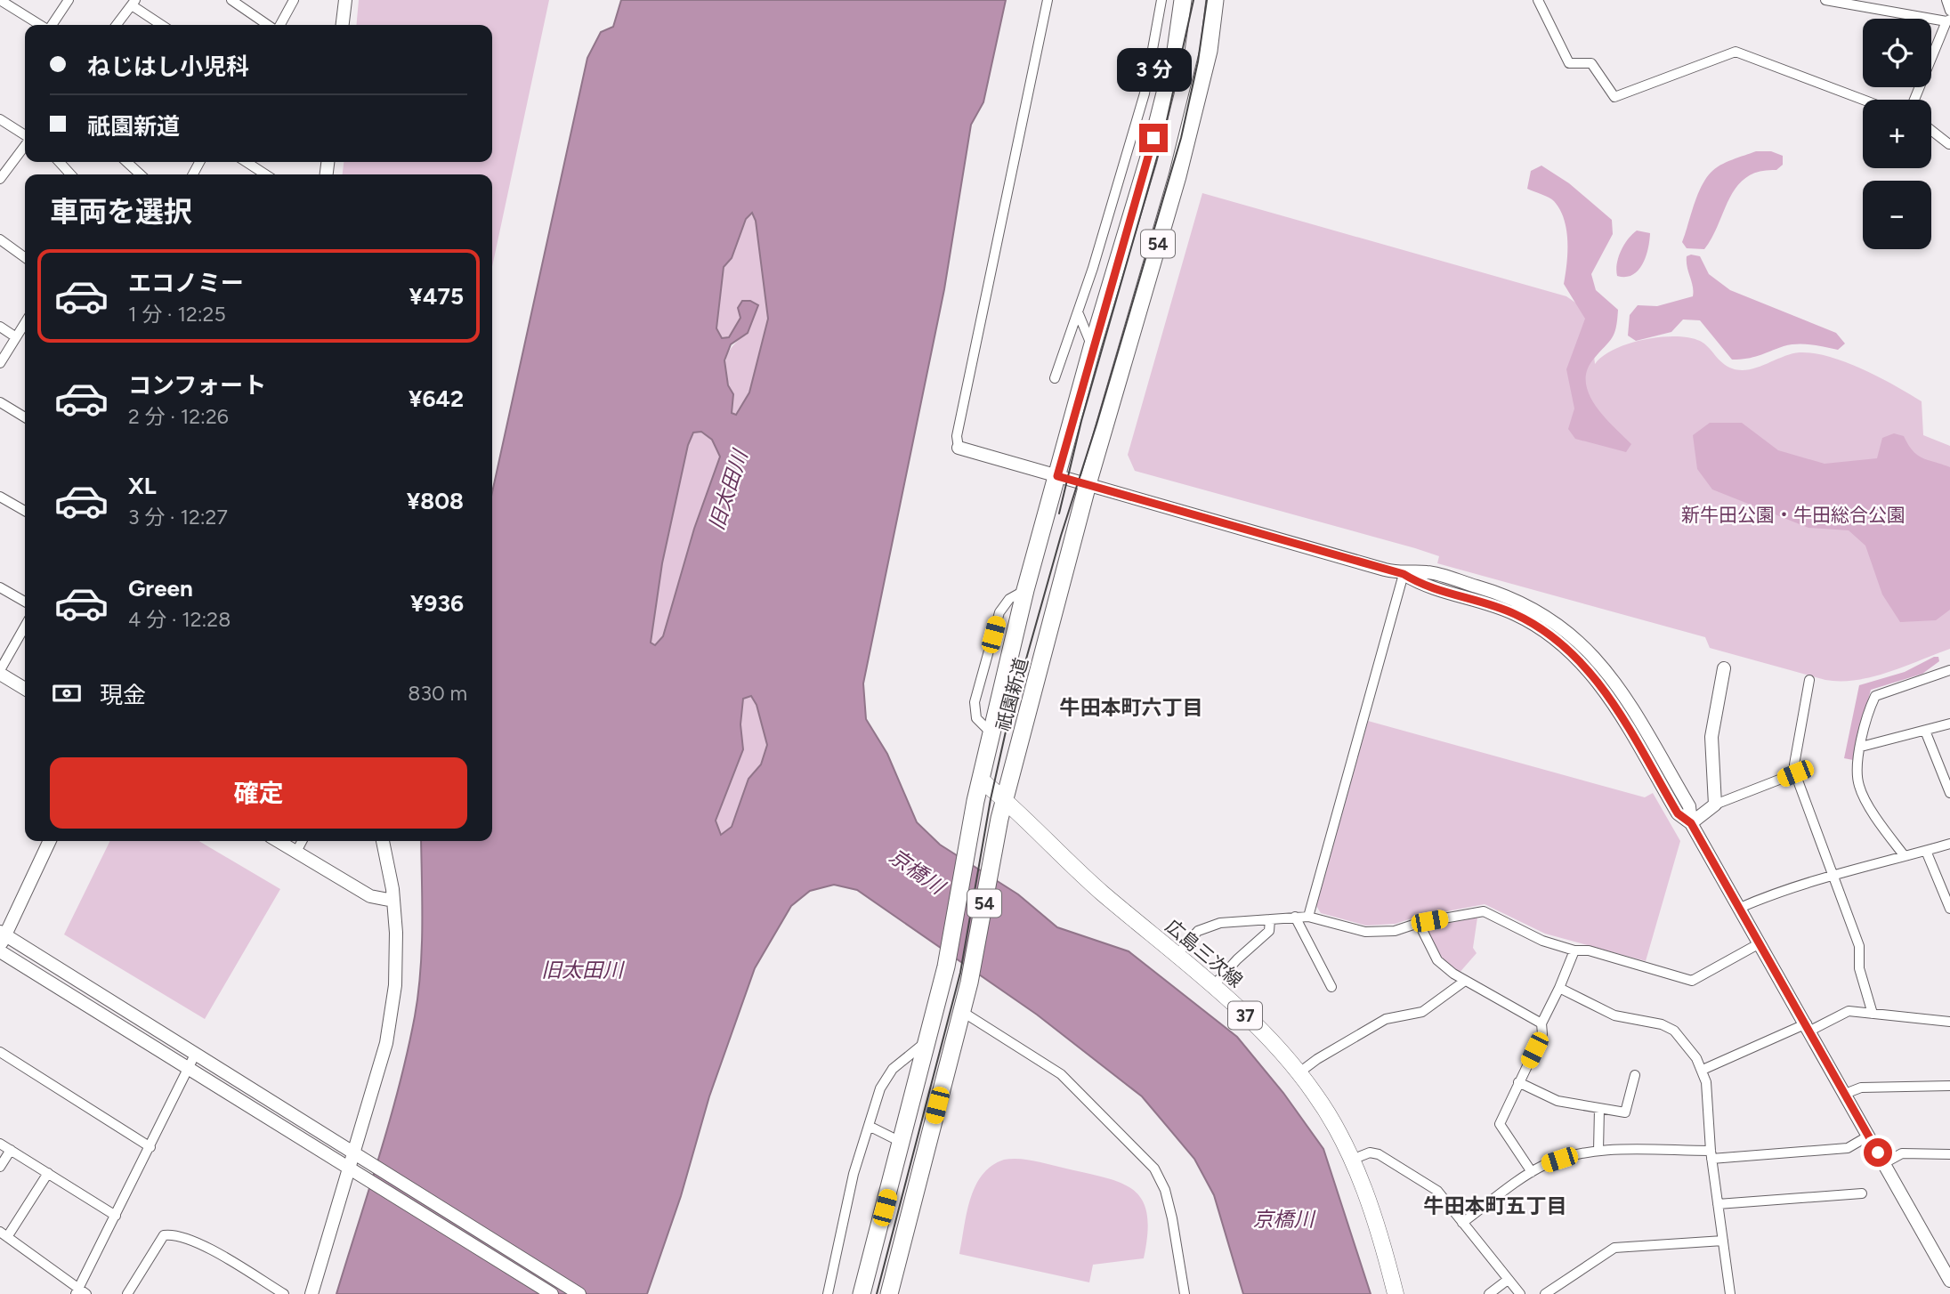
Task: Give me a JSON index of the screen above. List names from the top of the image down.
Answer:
{
  "streets": {
    "highway": ["54", "祇園新道"],
    "main road": ["広島三次線", "37"]
  },
  "crossings": [
    ["祇園新道", "広島三次線"]
  ],
  "districts": ["牛田本町六丁目", "牛田本町五丁目"],
  "water": ["旧太田川", "京橋川"],
  "parks": ["新牛田公園・牛田総合公園"],
  "page": {
    "map_buttons": ["+", "−"],
    "banner": ["ねじはし小児科", "祇園新道"],
    "bubble": "3 分",
    "heading": "車両を選択",
    "list": [
      {
        "name": "エコノミー",
        "note": "1 分 · 12:25",
        "value": "¥475"
      },
      {
        "name": "コンフォート",
        "note": "2 分 · 12:26",
        "value": "¥642"
      },
      {
        "name": "XL",
        "note": "3 分 · 12:27",
        "value": "¥808"
      },
      {
        "name": "Green",
        "note": "4 分 · 12:28",
        "value": "¥936"
      }
    ],
    "pay": ["現金", "830 m"],
    "buttons": "確定"
  }
}
